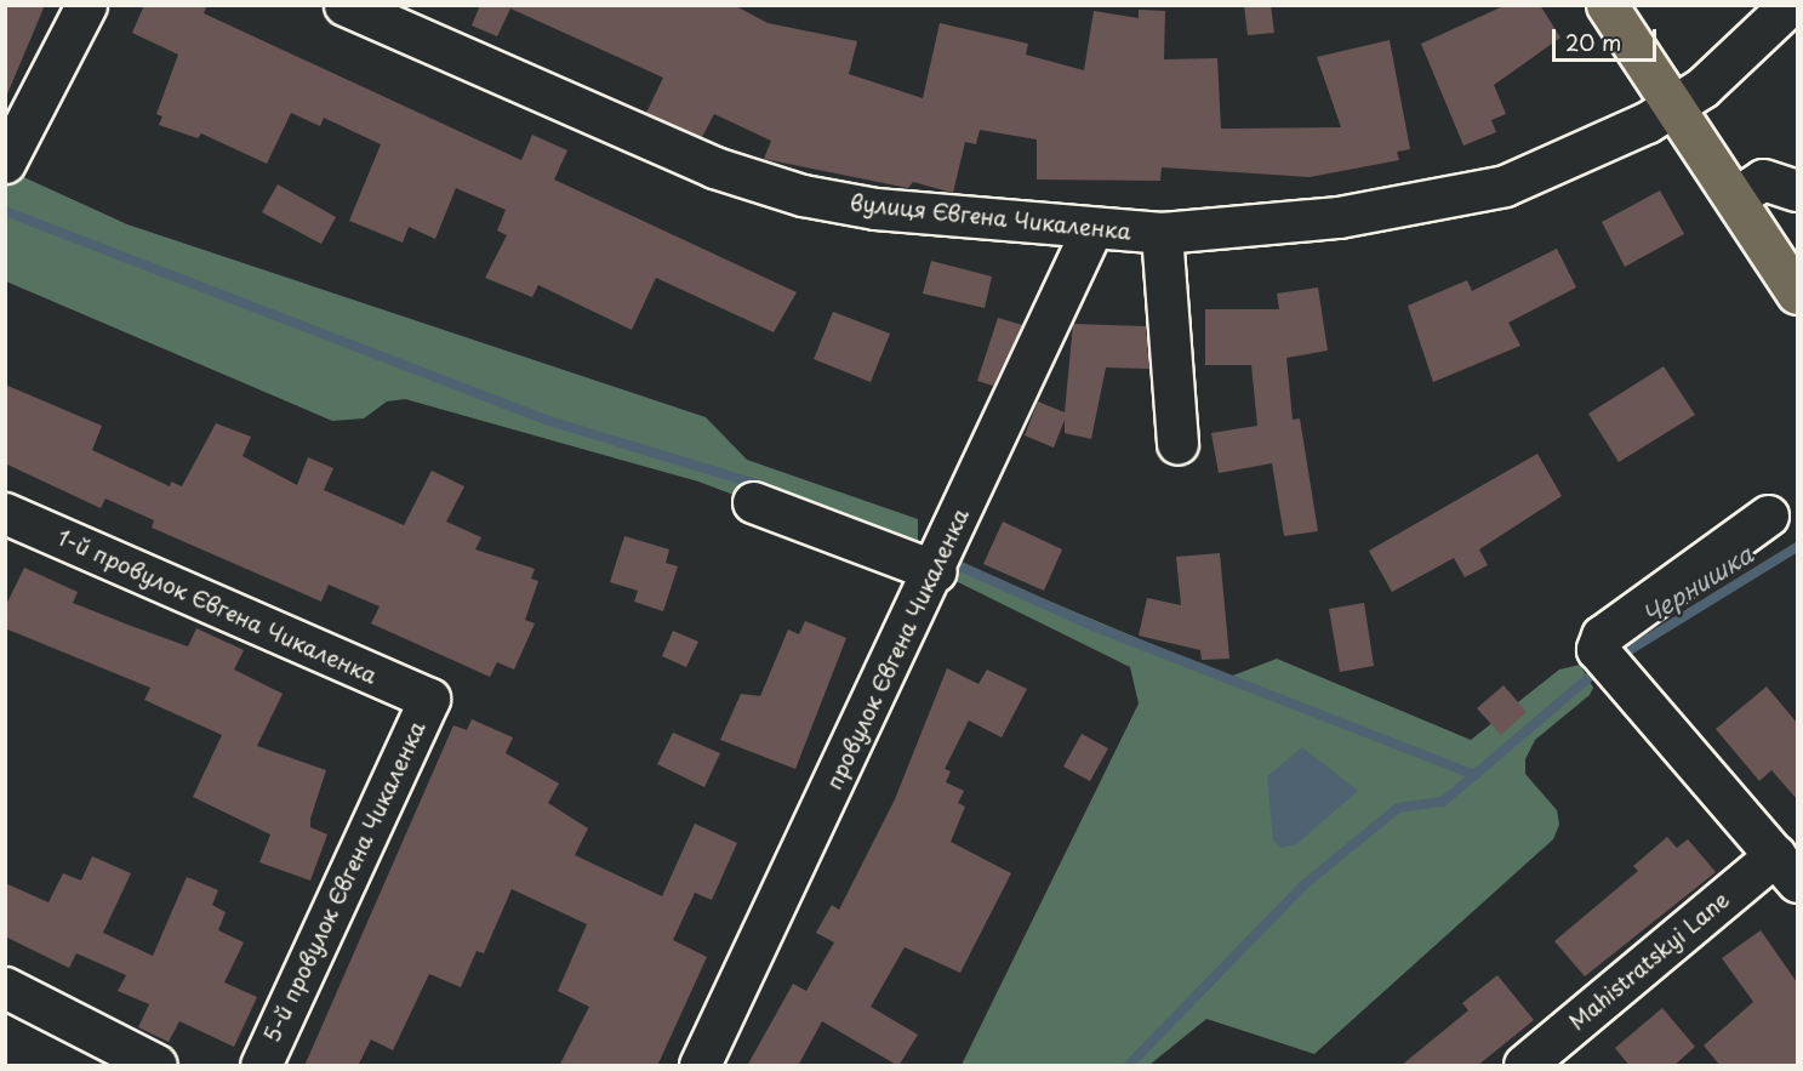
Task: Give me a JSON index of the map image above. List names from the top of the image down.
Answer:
{
  "streets": {
    "street": [
      "вулиця Євгена Чикаленка",
      "1-й провулок Євгена Чикаленка",
      "провулок Євгена Чикаленка",
      "5-й провулок Євгена Чикаленка",
      "Mahistratskyi Lane"
    ]
  },
  "crossings": [
    ["вулиця Євгена Чикаленка", "провулок Євгена Чикаленка"],
    ["1-й провулок Євгена Чикаленка", "5-й провулок Євгена Чикаленка"]
  ],
  "water": ["Чернишка"],
  "scale_bar": "20 m"
}
